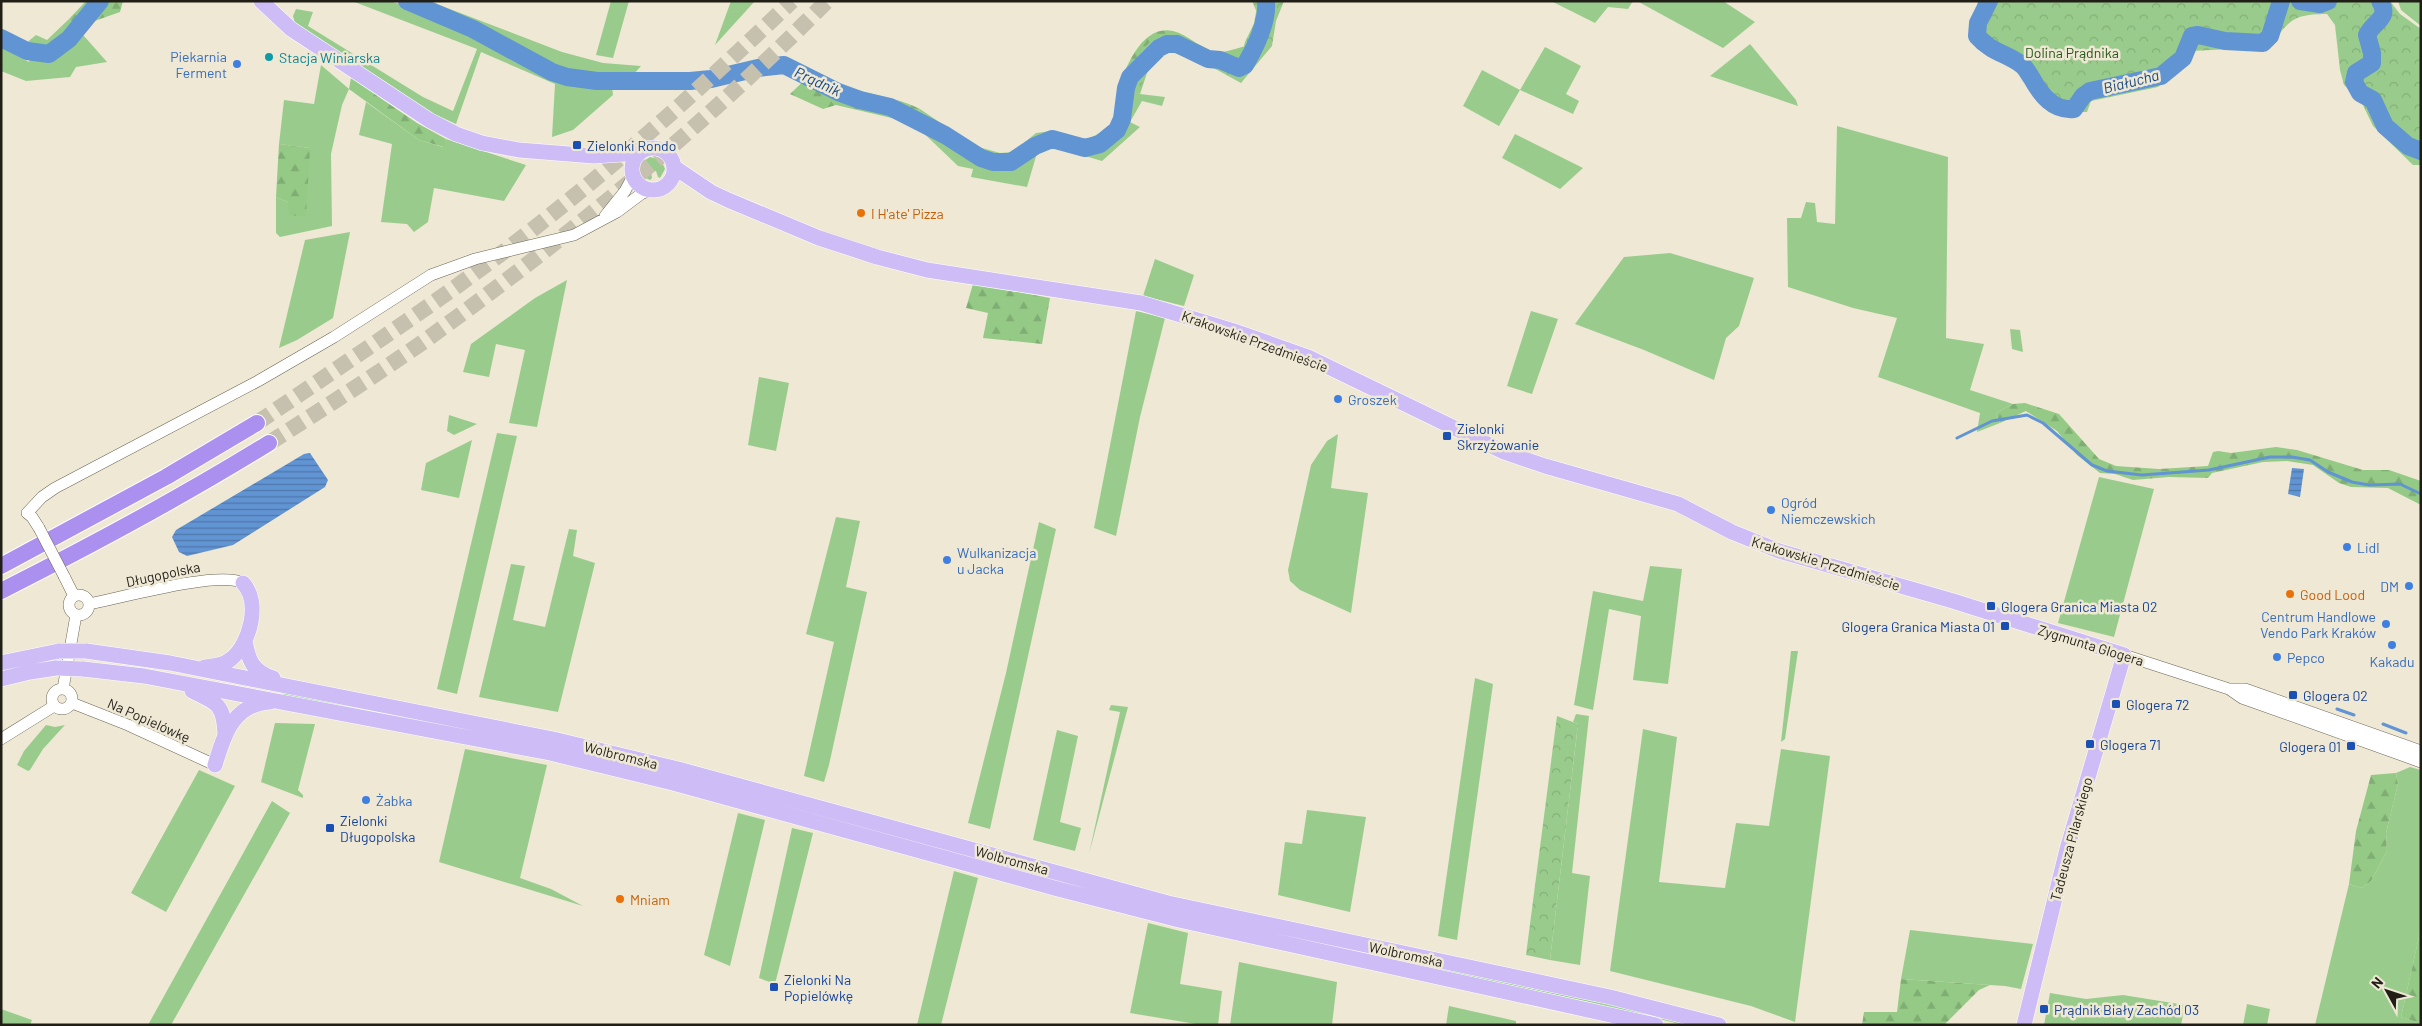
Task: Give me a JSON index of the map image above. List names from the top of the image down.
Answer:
{
  "streets": {
    "main road": [
      "Krakowskie Przedmieście",
      "Zygmunta Glogera",
      "Wolbromska",
      "Tadeusza Pilarskiego"
    ],
    "street": ["Długopolska", "Na Popielówkę"]
  },
  "crossings": [
    ["Krakowskie Przedmieście", "Zygmunta Glogera"],
    ["Zygmunta Glogera", "Tadeusza Pilarskiego"]
  ],
  "water": ["Prądnik", "Białucha"],
  "parks": ["Dolina Prądnika"],
  "places": {
    "other": [
      "Stacja Winiarska",
      "Piekarnia Ferment",
      "I H'ate' Pizza",
      "Groszek",
      "Ogród Niemczewskich",
      "Lidl",
      "Wulkanizacja u Jacka",
      "DM",
      "Good Lood",
      "Centrum Handlowe Vendo Park Kraków",
      "Kakadu",
      "Pepco",
      "Żabka",
      "Mniam"
    ],
    "transit": [
      "Zielonki Rondo",
      "Zielonki Skrzyżowanie",
      "Glogera Granica Miasta 02",
      "Glogera Granica Miasta 01",
      "Glogera 02",
      "Glogera 72",
      "Glogera 71",
      "Glogera 01",
      "Zielonki Długopolska",
      "Zielonki Na Popielówkę",
      "Prądnik Biały Zachód 03"
    ]
  },
  "north": "top left"
}
